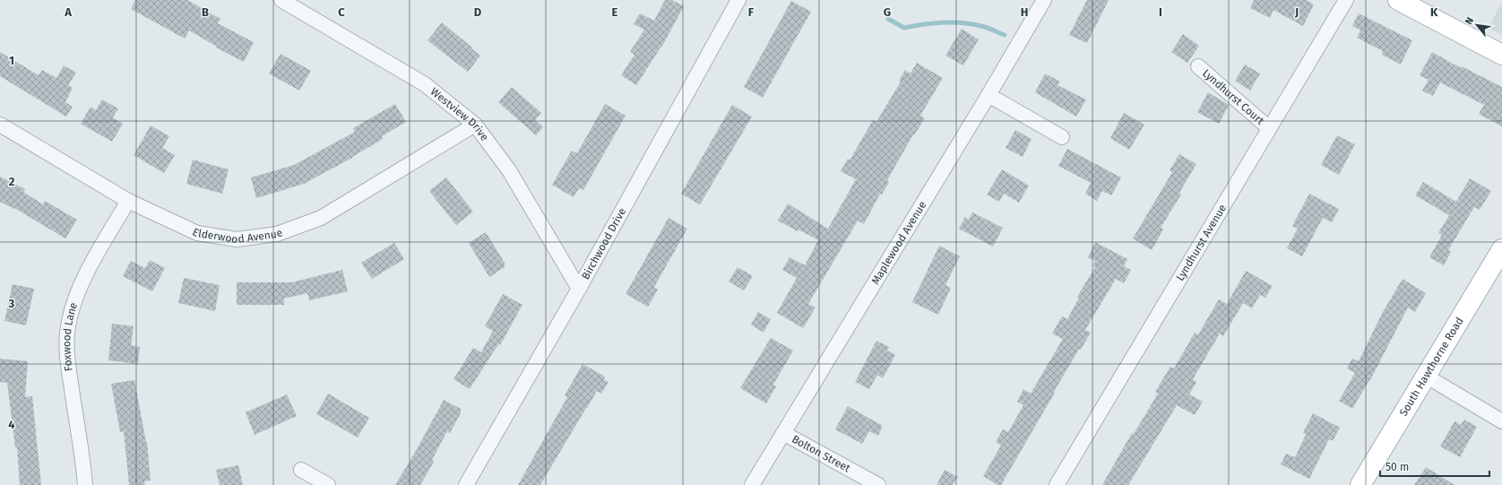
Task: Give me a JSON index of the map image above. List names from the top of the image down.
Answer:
{
  "streets": {
    "main road": ["South Hawthorne Road"],
    "street": [
      "Lyndhurst Court",
      "Westview Drive",
      "Elderwood Avenue",
      "Lyndhurst Avenue",
      "Birchwood Drive",
      "Maplewood Avenue",
      "Foxwood Lane",
      "Bolton Street"
    ]
  },
  "crossings": [
    ["Lyndhurst Court", "Lyndhurst Avenue"],
    ["Westview Drive", "Elderwood Avenue"],
    ["Westview Drive", "Birchwood Drive"],
    ["Elderwood Avenue", "Foxwood Lane"],
    ["Maplewood Avenue", "Bolton Street"]
  ],
  "scale_bar": "50 m",
  "north": "top left",
  "grid": {
    "columns": [
      "A",
      "B",
      "C",
      "D",
      "E",
      "F",
      "G",
      "H",
      "I",
      "J",
      "K"
    ],
    "rows": [
      "1",
      "2",
      "3",
      "4"
    ]
  }
}
